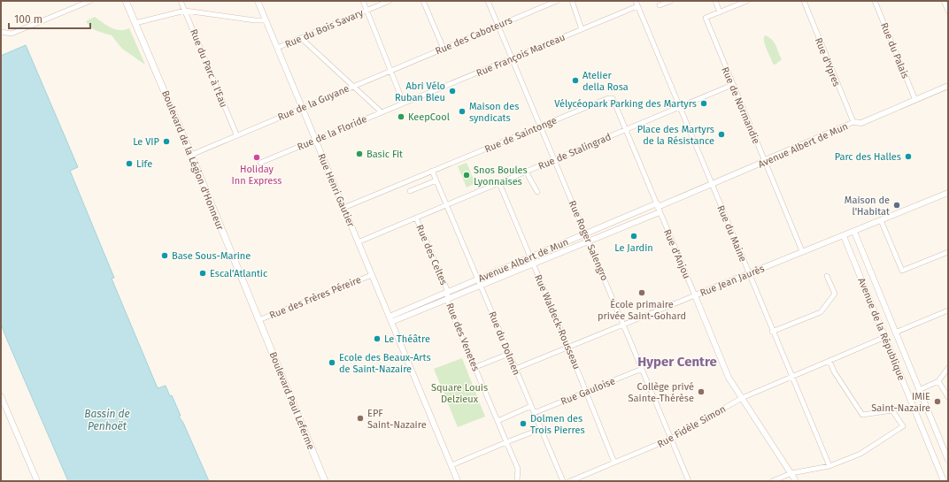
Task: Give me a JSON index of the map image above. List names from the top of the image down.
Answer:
{
  "streets": {
    "main road": ["Boulevard de la Légion d'Honneur", "Boulevard Paul Leferme"],
    "street": [
      "Rue du Bois Savary",
      "Rue des Caboteurs",
      "Rue du Palais",
      "Rue François Marceau",
      "Rue d'Ypres",
      "Rue du Parc à l'Eau",
      "Rue de la Guyane",
      "Rue de Normandie",
      "Rue de la Floride",
      "Rue de Saintonge",
      "Avenue Albert de Mun",
      "Rue de Stalingrad",
      "Rue Henri Gautier",
      "Rue du Maine",
      "Rue Roger Salengro",
      "Rue d'Anjou",
      "Rue des Celtes",
      "Rue Jean Jaurès",
      "Rue des Frères Péreire",
      "Rue Waldeck-Rousseau",
      "Avenue de la République",
      "Rue des Venetes",
      "Rue du Dolmen",
      "Rue Gauloise",
      "Rue Fidèle Simon"
    ]
  },
  "crossings": [
    ["Rue du Bois Savary", "Rue Henri Gautier"],
    ["Rue des Caboteurs", "Rue de la Guyane"],
    ["Rue des Caboteurs", "Rue Roger Salengro"],
    ["Rue du Palais", "Avenue Albert de Mun"],
    ["Rue François Marceau", "Rue de la Floride"],
    ["Rue François Marceau", "Rue du Maine"],
    ["Rue François Marceau", "Rue Roger Salengro"],
    ["Rue d'Ypres", "Avenue Albert de Mun"],
    ["Rue du Parc à l'Eau", "Rue de la Guyane"],
    ["Rue de la Guyane", "Boulevard de la Légion d'Honneur"],
    ["Rue de la Guyane", "Rue Henri Gautier"],
    ["Rue de Normandie", "Avenue Albert de Mun"],
    ["Rue de Normandie", "Rue de Stalingrad"],
    ["Rue de Normandie", "Rue Jean Jaurès"],
    ["Rue de la Floride", "Rue Henri Gautier"],
    ["Rue de Saintonge", "Rue Henri Gautier"],
    ["Rue de Saintonge", "Rue Roger Salengro"],
    ["Rue de Saintonge", "Rue d'Anjou"],
    ["Rue de Saintonge", "Rue du Dolmen"],
    ["Avenue Albert de Mun", "Rue Henri Gautier"],
    ["Avenue Albert de Mun", "Rue du Maine"],
    ["Avenue Albert de Mun", "Rue Roger Salengro"],
    ["Avenue Albert de Mun", "Rue d'Anjou"],
    ["Avenue Albert de Mun", "Rue des Celtes"],
    ["Avenue Albert de Mun", "Rue Waldeck-Rousseau"],
    ["Avenue Albert de Mun", "Rue des Venetes"],
    ["Avenue Albert de Mun", "Rue du Dolmen"],
    ["Rue de Stalingrad", "Rue Henri Gautier"],
    ["Rue de Stalingrad", "Rue du Maine"],
    ["Rue de Stalingrad", "Rue Roger Salengro"],
    ["Rue de Stalingrad", "Rue d'Anjou"],
    ["Rue de Stalingrad", "Rue des Celtes"],
    ["Rue de Stalingrad", "Rue Waldeck-Rousseau"],
    ["Rue de Stalingrad", "Rue du Dolmen"],
    ["Boulevard de la Légion d'Honneur", "Rue des Frères Péreire"],
    ["Boulevard de la Légion d'Honneur", "Boulevard Paul Leferme"],
    ["Rue Henri Gautier", "Rue des Frères Péreire"],
    ["Rue du Maine", "Rue Jean Jaurès"],
    ["Rue du Maine", "Rue Fidèle Simon"],
    ["Rue Roger Salengro", "Rue Jean Jaurès"],
    ["Rue Roger Salengro", "Rue Gauloise"],
    ["Rue Roger Salengro", "Rue Fidèle Simon"],
    ["Rue d'Anjou", "Rue Jean Jaurès"],
    ["Rue d'Anjou", "Rue Fidèle Simon"],
    ["Rue des Celtes", "Rue des Venetes"],
    ["Rue Jean Jaurès", "Rue Waldeck-Rousseau"],
    ["Rue Jean Jaurès", "Avenue de la République"],
    ["Rue Jean Jaurès", "Rue du Dolmen"],
    ["Rue des Frères Péreire", "Boulevard Paul Leferme"],
    ["Rue Waldeck-Rousseau", "Rue Gauloise"],
    ["Rue Waldeck-Rousseau", "Rue Fidèle Simon"],
    ["Avenue de la République", "Rue Fidèle Simon"],
    ["Rue du Dolmen", "Rue Gauloise"]
  ],
  "districts": ["Hyper Centre"],
  "water": ["Bassin de Penhoët"],
  "parks": ["Square Louis Delzieux"],
  "places": [
    "Atelier della Rosa",
    "Abri Vélo Ruban Bleu",
    "Vélycéopark Parking des Martyrs",
    "Maison des syndicats",
    "KeepCool",
    "Place des Martyrs de la Résistance",
    "Le VIP",
    "Basic Fit",
    "Parc des Halles",
    "Holiday Inn Express",
    "Life",
    "Snos Boules Lyonnaises",
    "Maison de l'Habitat",
    "Le Jardin",
    "Base Sous-Marine",
    "Escal'Atlantic",
    "École primaire privée Saint-Gohard",
    "Le Théâtre",
    "Ecole des Beaux-Arts de Saint-Nazaire",
    "Collège privé Sainte-Thérèse",
    "IMIE Saint-Nazaire",
    "EPF Saint-Nazaire",
    "Dolmen des Trois Pierres"
  ],
  "scale_bar": "100 m"
}
